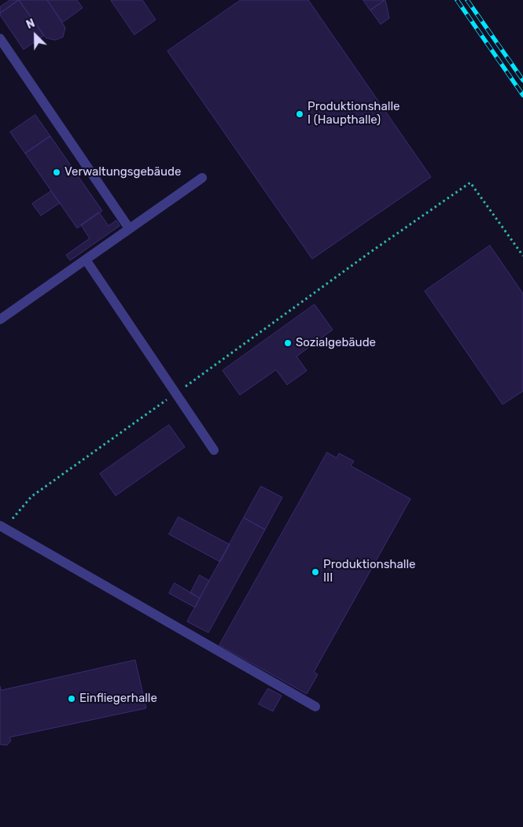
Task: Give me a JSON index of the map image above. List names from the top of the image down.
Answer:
{
  "places": [
    "Produktionshalle I (Haupthalle)",
    "Verwaltungsgebäude",
    "Sozialgebäude",
    "Produktionshalle III",
    "Einfliegerhalle"
  ],
  "north": "top left"
}
